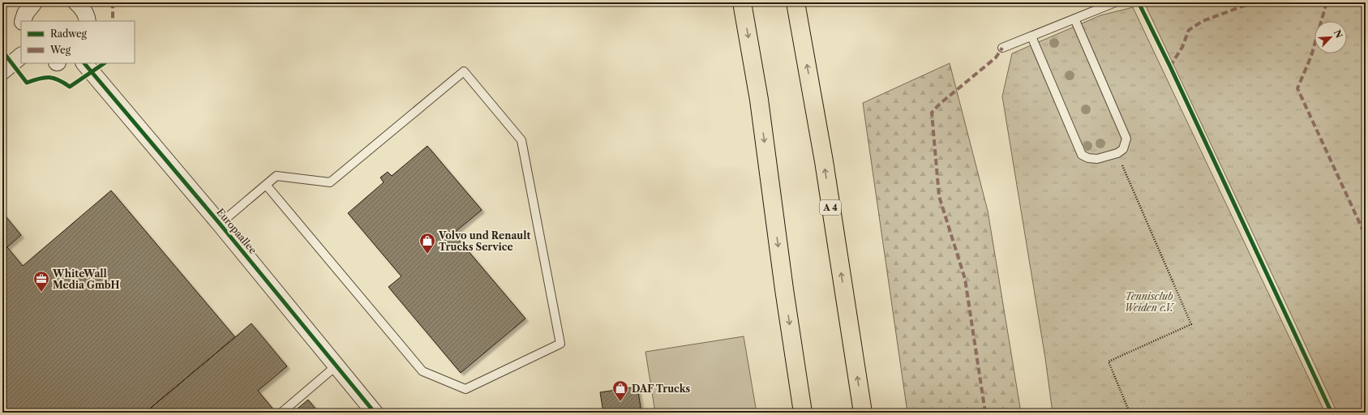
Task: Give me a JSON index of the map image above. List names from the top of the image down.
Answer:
{
  "streets": {
    "highway": ["A 4"],
    "street": ["Europaallee"]
  },
  "parks": ["Tennisclub Weiden e.V."],
  "places": {
    "shop": ["Volvo und Renault Trucks Service", "DAF Trucks"],
    "office": ["WhiteWall Media GmbH"]
  },
  "legend": ["Radweg", "Weg"],
  "north": "top right"
}
